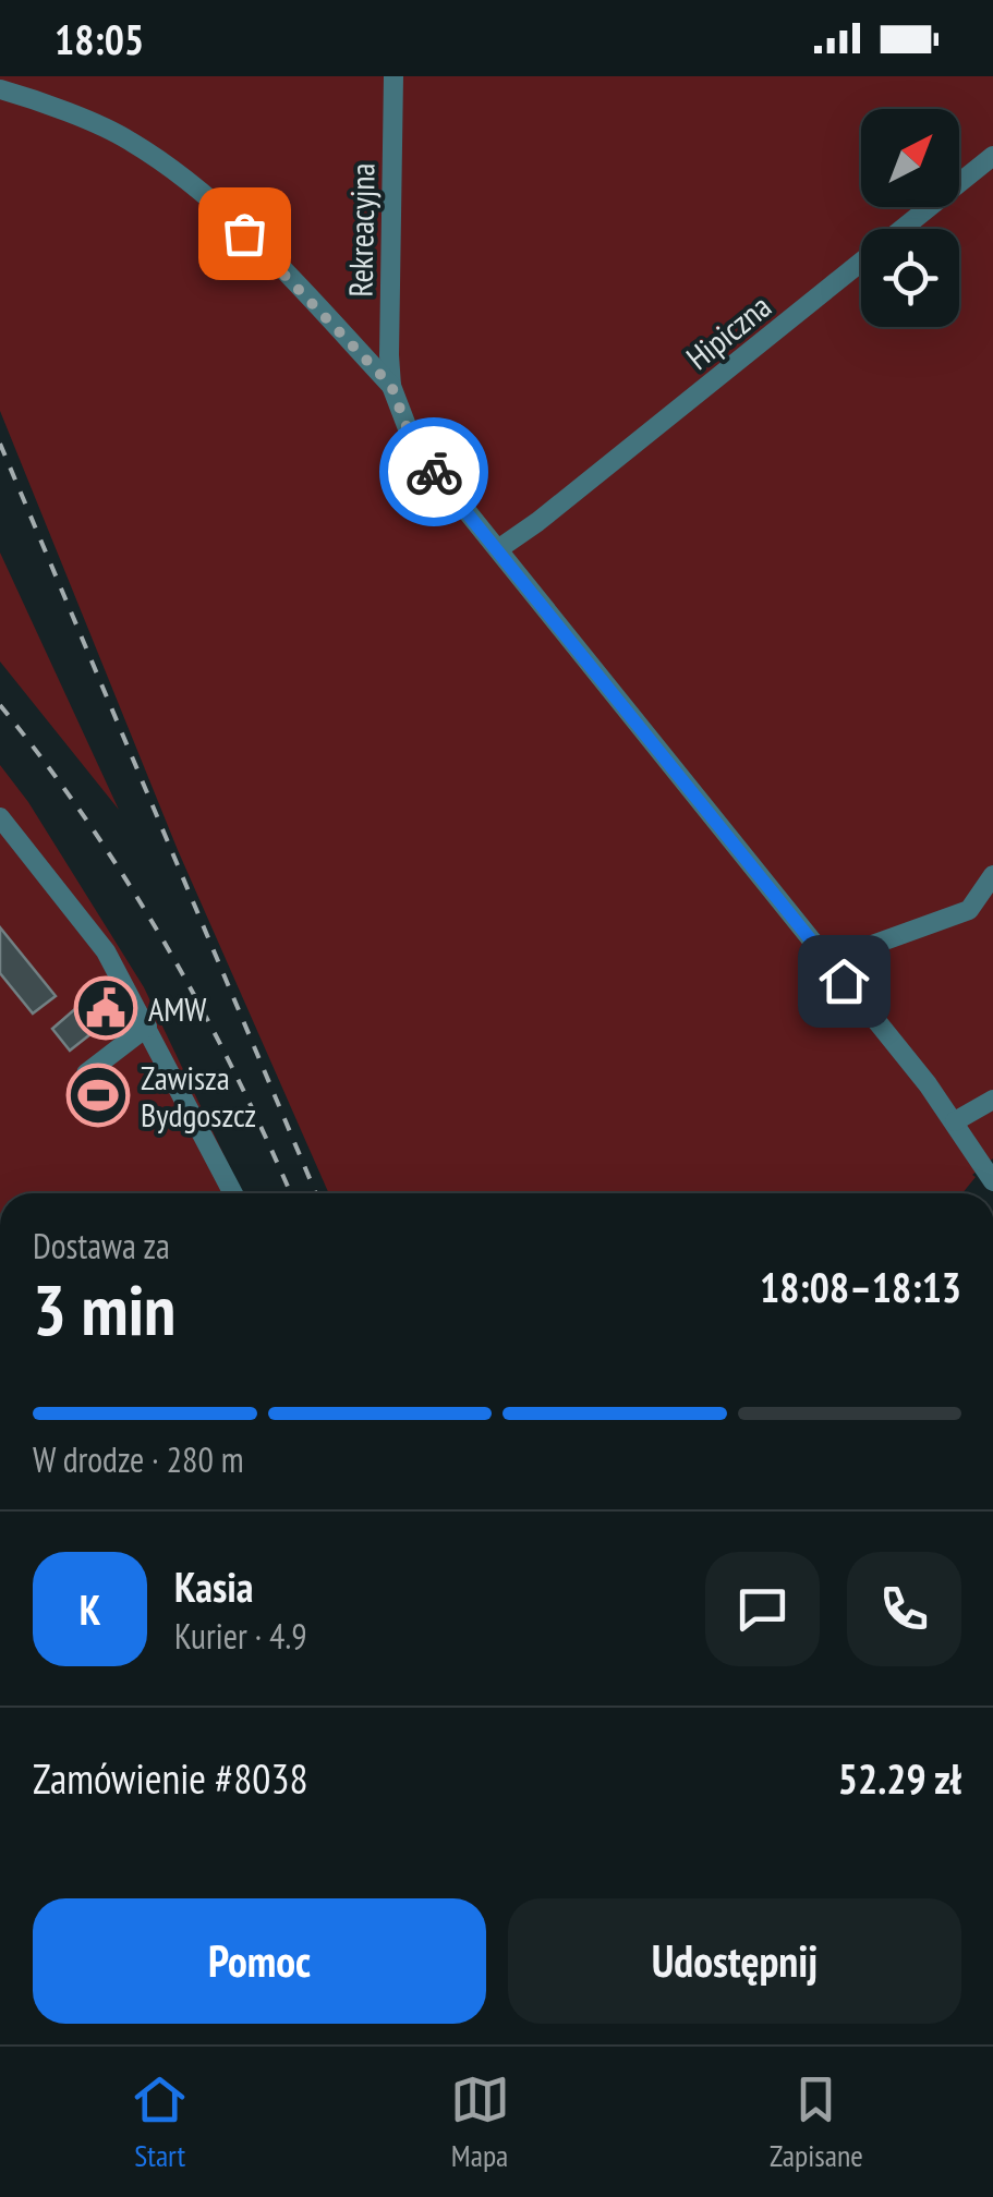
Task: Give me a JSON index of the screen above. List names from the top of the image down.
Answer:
{
  "streets": {
    "street": ["Rekreacyjna", "Hipiczna"]
  },
  "crossings": [
    ["Rekreacyjna", "Hipiczna"]
  ],
  "places": {
    "public building": ["AMW"],
    "sports": ["Zawisza Bydgoszcz"]
  },
  "north": "top right",
  "page": {
    "status": "18:05",
    "heading": ["3 min", "Dostawa za", "18:08–18:13"],
    "panel": [
      "Kasia",
      "Kurier · 4.9",
      "Zamówienie #8038",
      "52.29 zł"
    ],
    "bar": "W drodze · 280 m",
    "round": "K",
    "buttons": ["Pomoc", "Udostępnij"],
    "tabs": ["Start", "Mapa", "Zapisane"]
  }
}
